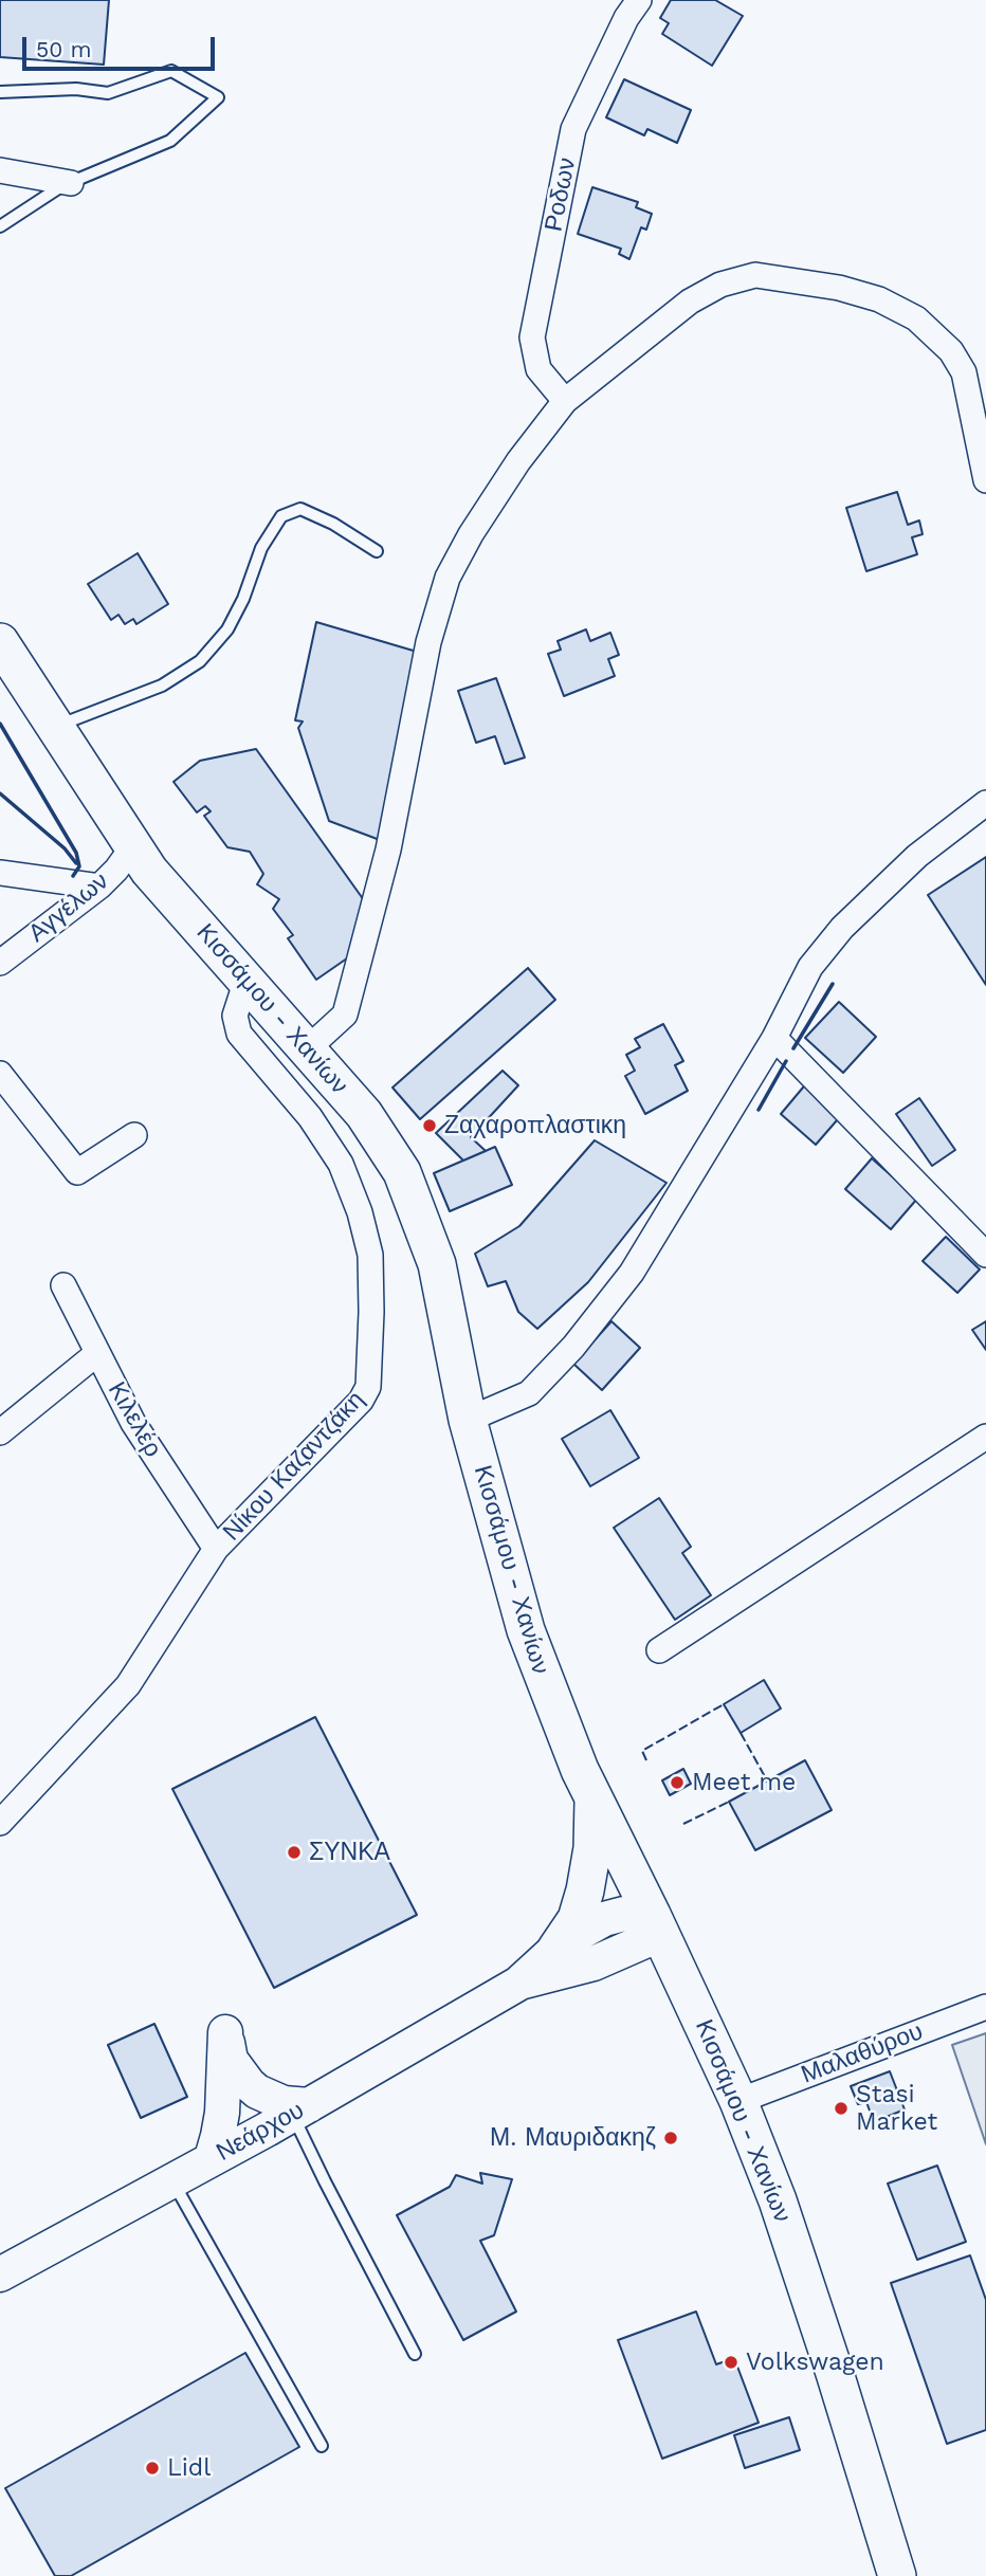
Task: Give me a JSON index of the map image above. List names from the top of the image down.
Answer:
{
  "streets": {
    "main road": ["Κισσάμου - Χανίων"],
    "street": [
      "Ροδων",
      "Αγγέλων",
      "Κιλελέρ",
      "Νίκου Καζαντζάκη",
      "Μαλαθύρου",
      "Νεάρχου"
    ]
  },
  "crossings": [
    ["Αγγέλων", "Κισσάμου - Χανίων"],
    ["Κισσάμου - Χανίων", "Νίκου Καζαντζάκη"],
    ["Κισσάμου - Χανίων", "Μαλαθύρου"],
    ["Κισσάμου - Χανίων", "Νεάρχου"],
    ["Κιλελέρ", "Νίκου Καζαντζάκη"]
  ],
  "places": [
    "Ζαχαροπλαστικη",
    "Meet me",
    "ΣΥΝΚΑ",
    "Stasi Market",
    "Μ. Μαυριδακηζ",
    "Volkswagen",
    "Lidl"
  ],
  "scale_bar": "50 m"
}
